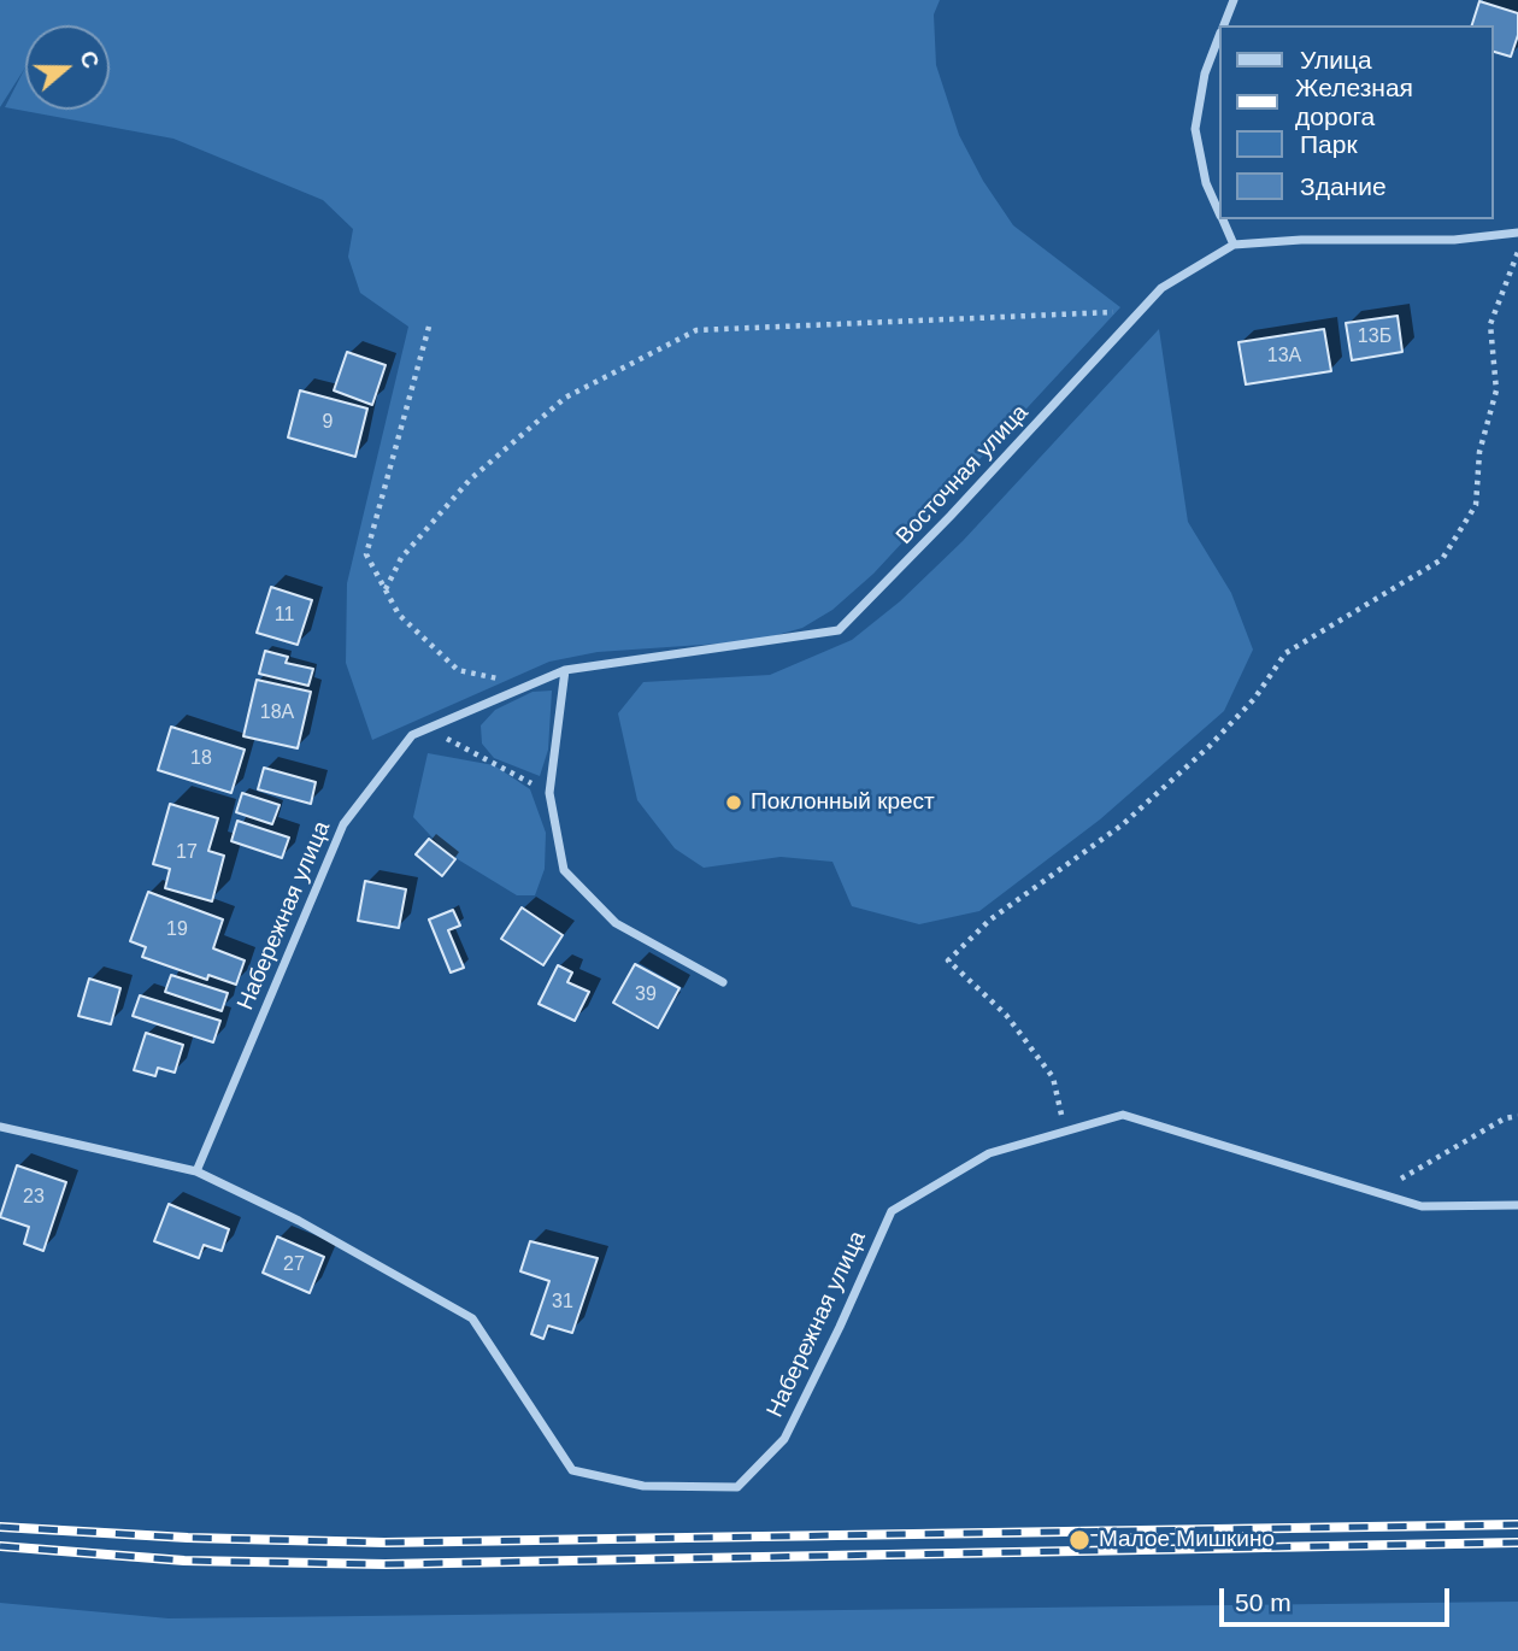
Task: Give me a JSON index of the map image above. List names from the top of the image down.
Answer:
{
  "streets": {
    "street": ["Восточная улица", "Набережная улица"]
  },
  "crossings": [
    ["Восточная улица", "Набережная улица"]
  ],
  "places": ["Поклонный крест", "Малое Мишкино"],
  "house_numbers": [
    "13Б",
    "13А",
    "9",
    "11",
    "18А",
    "18",
    "17",
    "19",
    "39",
    "23",
    "27",
    "31"
  ],
  "legend": [
    "Улица",
    "Железная дорога",
    "Парк",
    "Здание"
  ],
  "scale_bar": "50 m",
  "north": "right"
}
